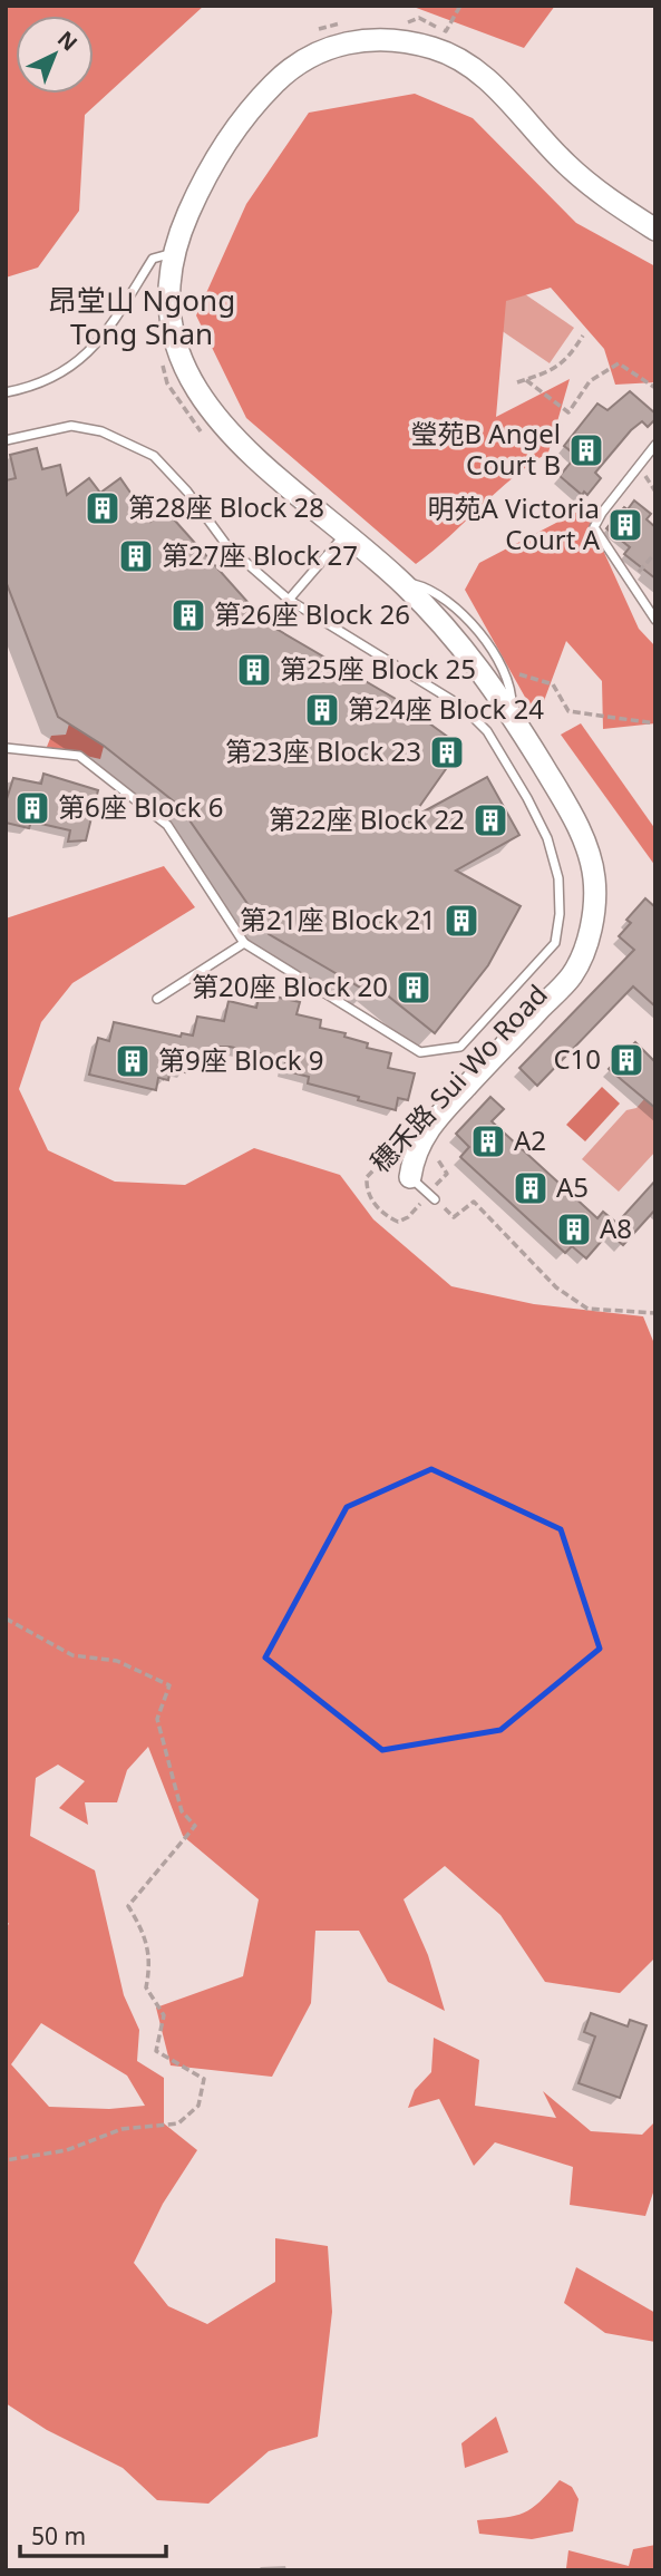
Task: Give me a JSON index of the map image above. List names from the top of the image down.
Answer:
{
  "streets": {
    "street": ["穗禾路 Sui Wo Road"]
  },
  "districts": ["昂堂山 Ngong Tong Shan"],
  "places": {
    "building": [
      "瑩苑B Angel Court B",
      "第28座 Block 28",
      "明苑A Victoria Court A",
      "第27座 Block 27",
      "第26座 Block 26",
      "第25座 Block 25",
      "第24座 Block 24",
      "第23座 Block 23",
      "第6座 Block 6",
      "第22座 Block 22",
      "第21座 Block 21",
      "第20座 Block 20",
      "C10",
      "第9座 Block 9",
      "A2",
      "A5",
      "A8"
    ]
  },
  "scale_bar": "50 m",
  "north": "top right"
}
